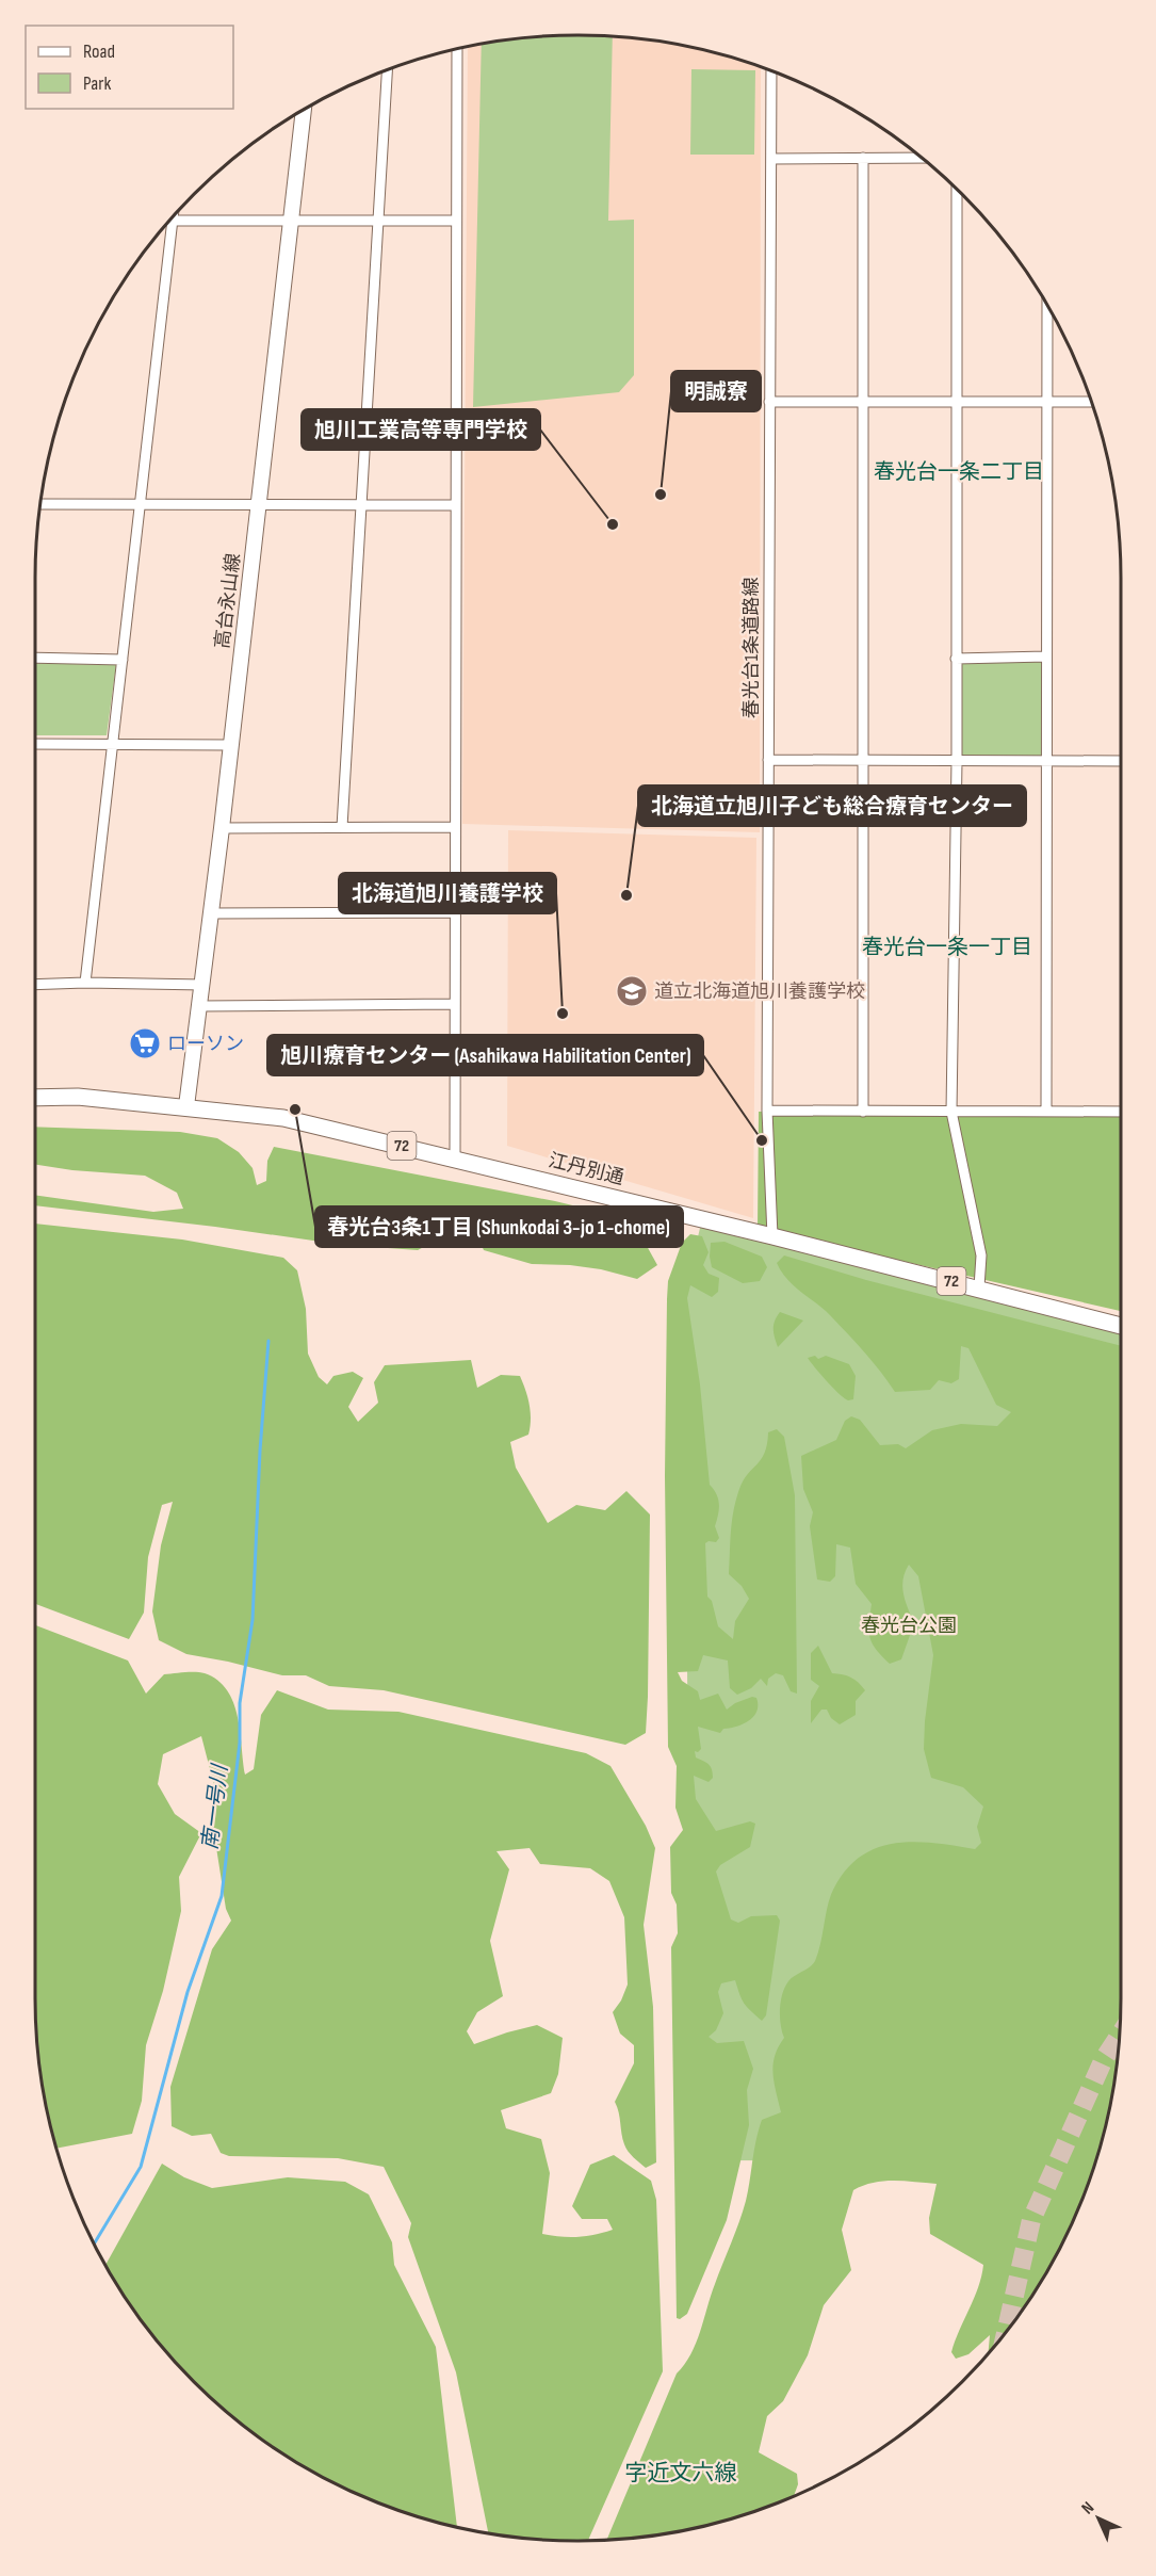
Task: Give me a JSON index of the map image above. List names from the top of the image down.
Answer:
{
  "streets": {
    "main road": ["72", "江丹別通"],
    "street": ["高台永山線", "春光台1条道路線"]
  },
  "crossings": [
    ["高台永山線", "江丹別通"],
    ["春光台1条道路線", "江丹別通"]
  ],
  "districts": ["春光台一条二丁目", "春光台一条一丁目", "字近文六線"],
  "water": ["南一号川"],
  "parks": ["春光台公園"],
  "places": {
    "other": [
      "明誠寮",
      "旭川工業高等専門学校",
      "北海道立旭川子ども総合療育センター",
      "北海道旭川養護学校",
      "春光台3条1丁目 (Shunkodai 3-jo 1-chome)",
      "旭川療育センター (Asahikawa Habilitation Center)"
    ],
    "school or university": ["道立北海道旭川養護学校"],
    "supermarket": ["ローソン"]
  },
  "legend": ["Road", "Park"],
  "north": "top left"
}
